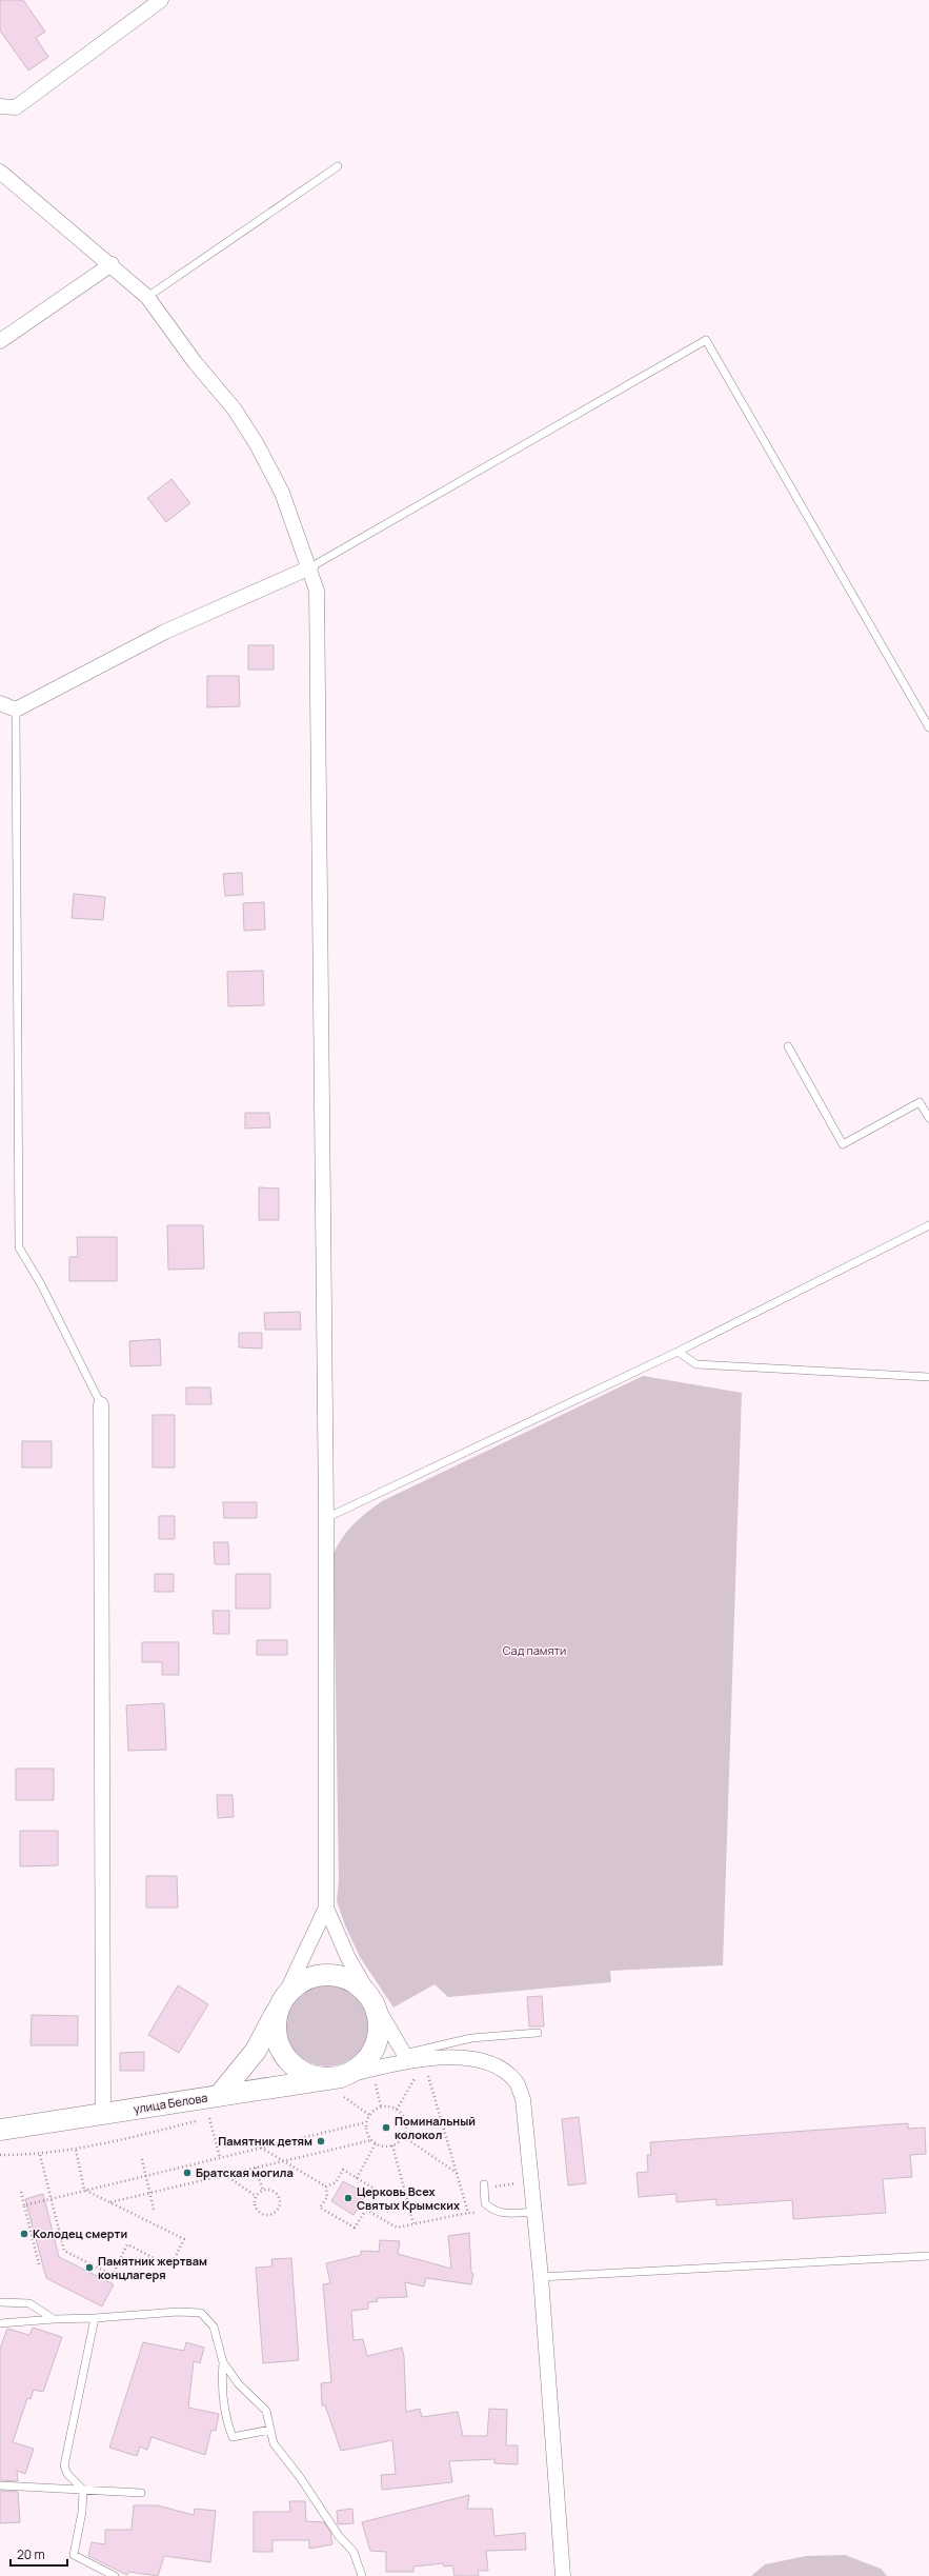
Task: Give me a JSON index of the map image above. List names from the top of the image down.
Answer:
{
  "streets": {
    "main road": ["улица Белова"]
  },
  "parks": ["Сад памяти"],
  "places": [
    "Поминальный колокол",
    "Памятник детям",
    "Братская могила",
    "Церковь Всех Святых Крымских",
    "Колодец смерти",
    "Памятник жертвам концлагеря"
  ],
  "scale_bar": "20 m"
}
